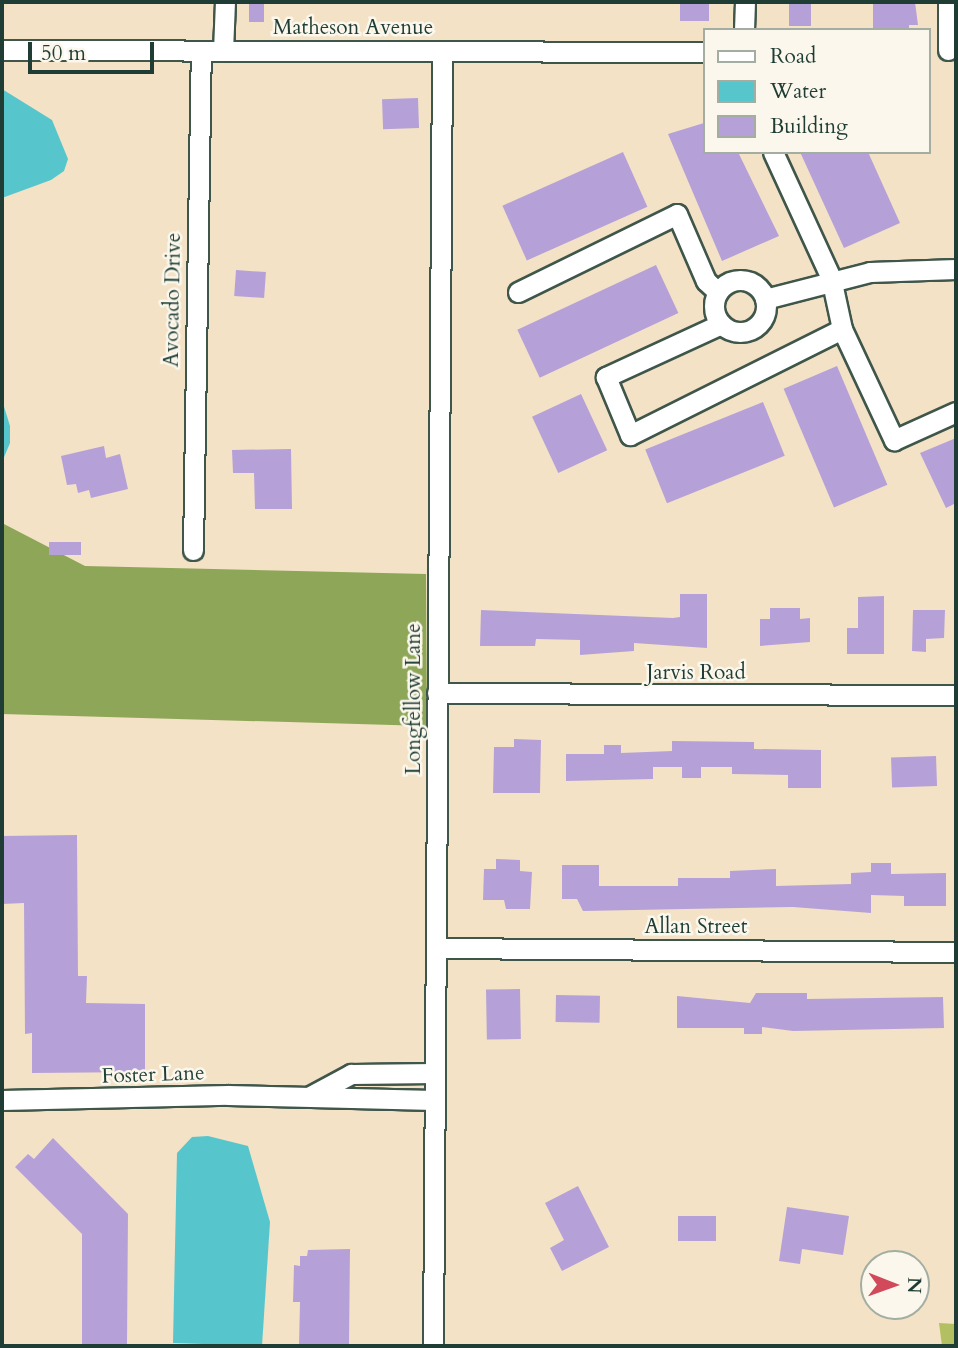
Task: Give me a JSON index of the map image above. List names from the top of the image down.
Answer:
{
  "streets": {
    "street": [
      "Matheson Avenue",
      "Avocado Drive",
      "Jarvis Road",
      "Longfellow Lane",
      "Allan Street",
      "Foster Lane"
    ]
  },
  "crossings": [
    ["Matheson Avenue", "Avocado Drive"],
    ["Matheson Avenue", "Longfellow Lane"],
    ["Jarvis Road", "Longfellow Lane"],
    ["Longfellow Lane", "Allan Street"],
    ["Longfellow Lane", "Foster Lane"]
  ],
  "legend": ["Road", "Water", "Building"],
  "scale_bar": "50 m",
  "north": "right"
}
